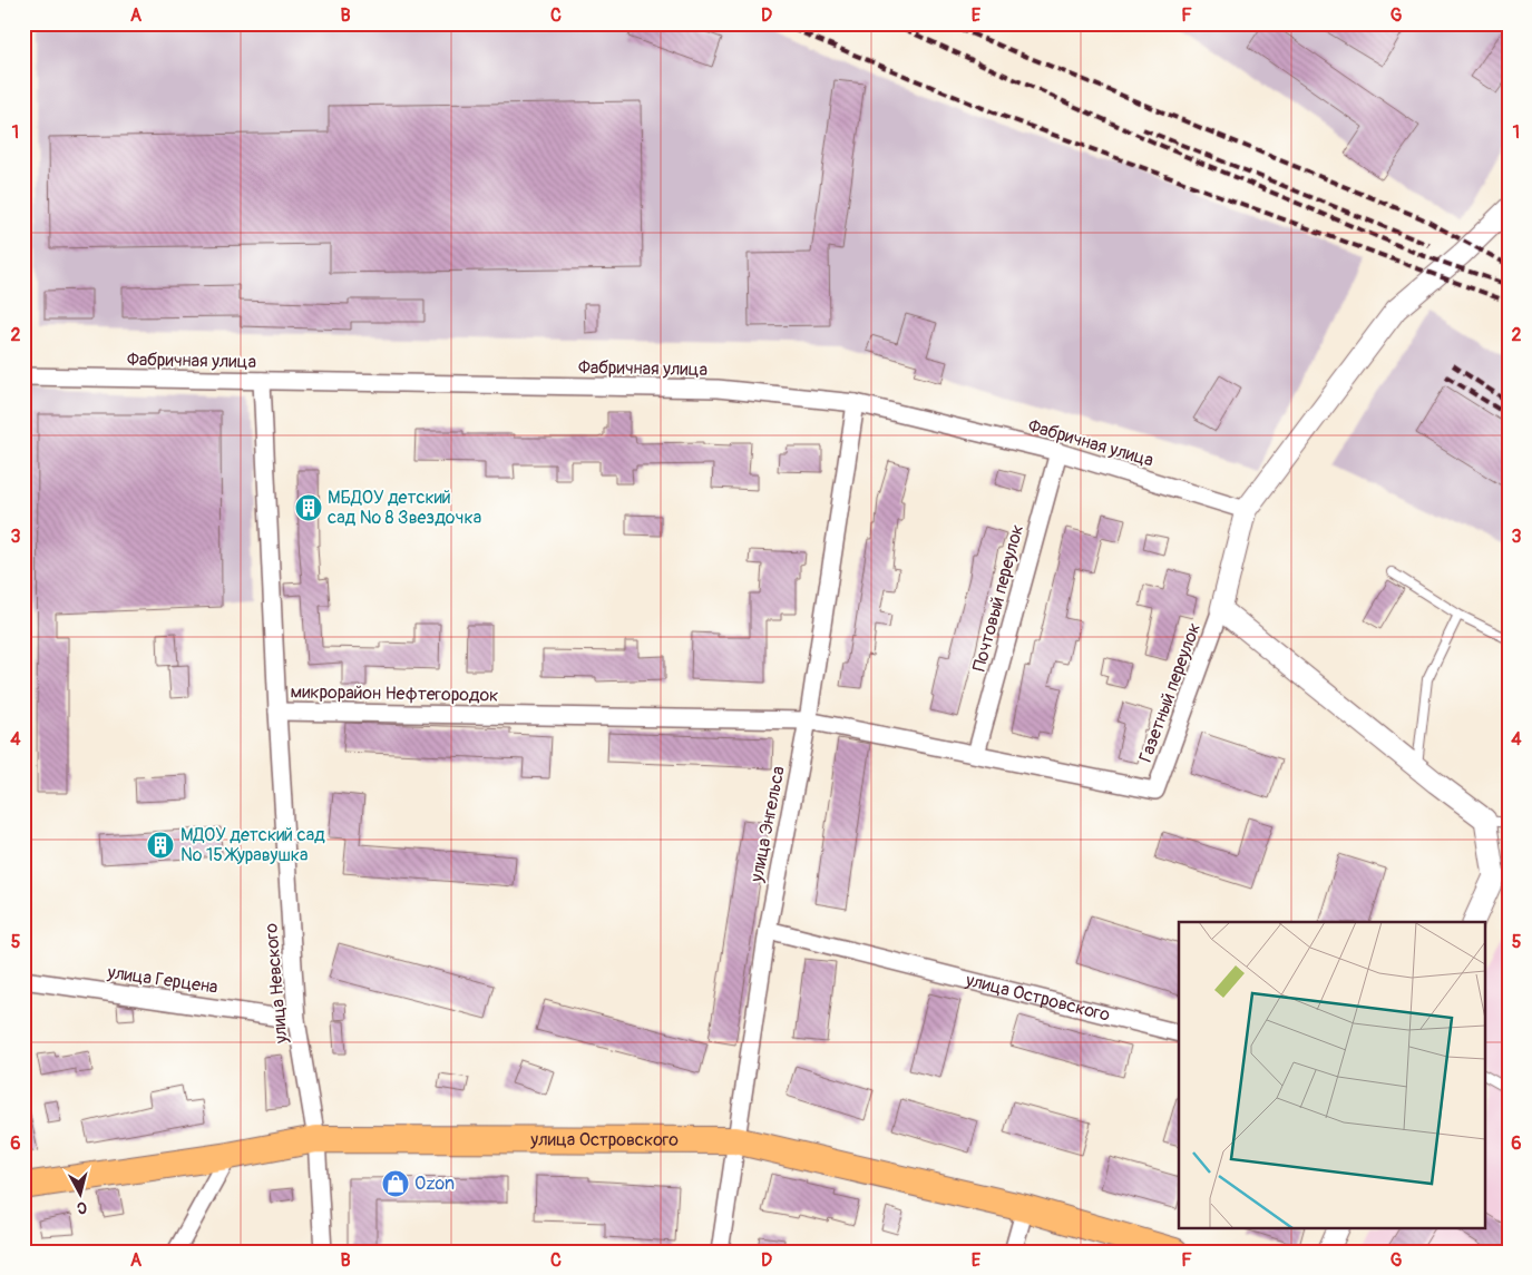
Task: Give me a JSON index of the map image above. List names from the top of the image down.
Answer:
{
  "streets": {
    "main road": ["улица Островского"],
    "street": [
      "Фабричная улица",
      "Почтовый переулок",
      "Газетный переулок",
      "микрорайон Нефтегородок",
      "улица Энгельса",
      "улица Герцена",
      "улица Невского"
    ]
  },
  "crossings": [
    ["Фабричная улица", "Почтовый переулок"],
    ["Фабричная улица", "микрорайон Нефтегородок"],
    ["Фабричная улица", "улица Энгельса"],
    ["Почтовый переулок", "микрорайон Нефтегородок"],
    ["Газетный переулок", "микрорайон Нефтегородок"],
    ["микрорайон Нефтегородок", "улица Энгельса"],
    ["микрорайон Нефтегородок", "улица Невского"],
    ["улица Энгельса", "улица Островского"],
    ["улица Герцена", "улица Невского"],
    ["улица Невского", "улица Островского"]
  ],
  "places": {
    "building": ["МБДОУ детский сад № 8 Звездочка", "МДОУ детский сад № 15 Журавушка"],
    "shop": ["Ozon"]
  },
  "north": "bottom",
  "grid": {
    "columns": [
      "A",
      "B",
      "C",
      "D",
      "E",
      "F",
      "G"
    ],
    "rows": [
      "1",
      "2",
      "3",
      "4",
      "5",
      "6"
    ]
  }
}
